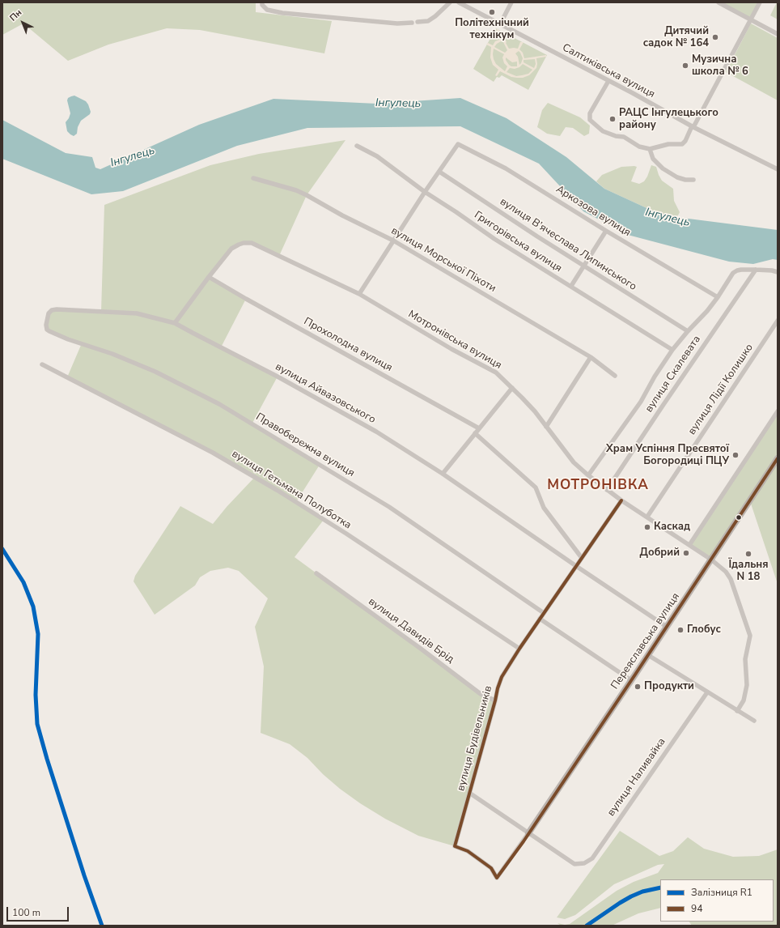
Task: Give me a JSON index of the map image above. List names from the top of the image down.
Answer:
{
  "streets": {
    "street": [
      "Салтиківська вулиця",
      "Аркозова вулиця",
      "Григорівська вулиця",
      "вулиця В’ячеслава Липинського",
      "вулиця Морської Піхоти",
      "Мотронівська вулиця",
      "Прохолодна вулиця",
      "вулиця Скалевата",
      "вулиця Лідії Колишко",
      "вулиця Айвазовського",
      "Правобережна вулиця",
      "вулиця Гетьмана Полуботка",
      "вулиця Давидів Брід",
      "Переяславська вулиця",
      "вулиця Будівельників",
      "вулиця Наливайка"
    ]
  },
  "crossings": [
    ["Аркозова вулиця", "вулиця В’ячеслава Липинського"],
    ["Мотронівська вулиця", "Прохолодна вулиця"],
    ["Мотронівська вулиця", "вулиця Скалевата"],
    ["Мотронівська вулиця", "вулиця Лідії Колишко"],
    ["Мотронівська вулиця", "вулиця Айвазовського"],
    ["Мотронівська вулиця", "Переяславська вулиця"],
    ["Мотронівська вулиця", "вулиця Будівельників"],
    ["вулиця Айвазовського", "Правобережна вулиця"],
    ["вулиця Айвазовського", "Переяславська вулиця"],
    ["вулиця Айвазовського", "вулиця Будівельників"],
    ["Правобережна вулиця", "вулиця Будівельників"],
    ["вулиця Гетьмана Полуботка", "вулиця Будівельників"],
    ["вулиця Давидів Брід", "вулиця Будівельників"],
    ["Переяславська вулиця", "вулиця Будівельників"],
    ["Переяславська вулиця", "вулиця Наливайка"],
    ["вулиця Будівельників", "вулиця Наливайка"]
  ],
  "districts": ["МОТРОНІВКА"],
  "water": ["Інгулець"],
  "places": [
    "Політехнічний технікум",
    "Дитячий садок № 164",
    "Музична школа № 6",
    "РАЦС Інгулецького району",
    "Храм Успіння Пресвятої Богородиці ПЦУ",
    "Каскад",
    "Добрий",
    "Їдальня N 18",
    "Глобус",
    "Продукти"
  ],
  "lines": ["transit line 94", "rail line R1"],
  "legend": ["Залізниця R1", "94"],
  "scale_bar": "100 m",
  "north": "top left"
}
